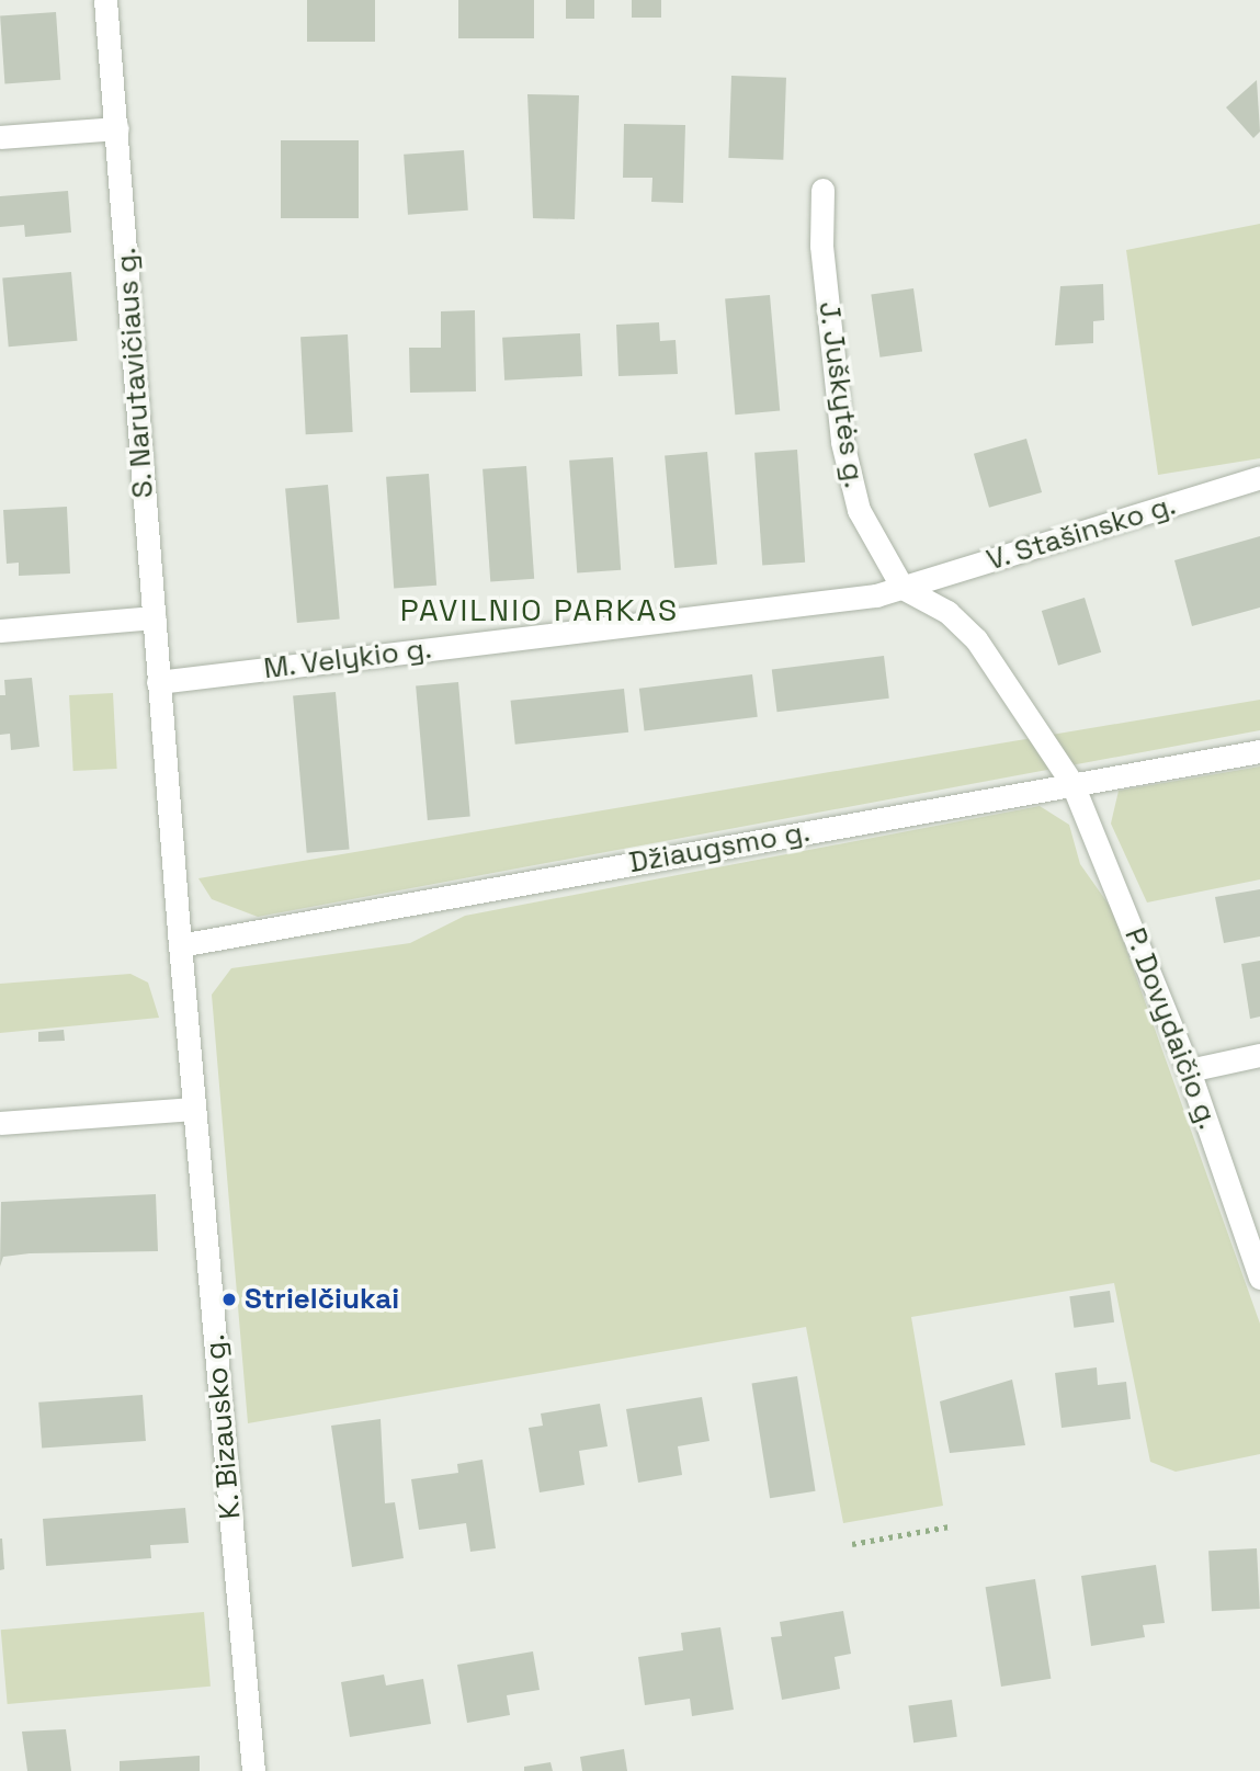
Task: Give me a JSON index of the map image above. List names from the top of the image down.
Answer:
{
  "streets": {
    "street": [
      "S. Narutavičiaus g.",
      "J. Juškytės g.",
      "V. Stašinsko g.",
      "M. Velykio g.",
      "Džiaugsmo g.",
      "P. Dovydaičio g.",
      "K. Bizausko g."
    ]
  },
  "crossings": [
    ["S. Narutavičiaus g.", "M. Velykio g."],
    ["S. Narutavičiaus g.", "Džiaugsmo g."],
    ["S. Narutavičiaus g.", "K. Bizausko g."],
    ["J. Juškytės g.", "V. Stašinsko g."],
    ["J. Juškytės g.", "M. Velykio g."],
    ["J. Juškytės g.", "P. Dovydaičio g."],
    ["V. Stašinsko g.", "M. Velykio g."],
    ["V. Stašinsko g.", "P. Dovydaičio g."],
    ["M. Velykio g.", "P. Dovydaičio g."],
    ["Džiaugsmo g.", "P. Dovydaičio g."],
    ["Džiaugsmo g.", "K. Bizausko g."]
  ],
  "districts": ["PAVILNIO PARKAS"],
  "places": ["Strielčiukai"]
}
